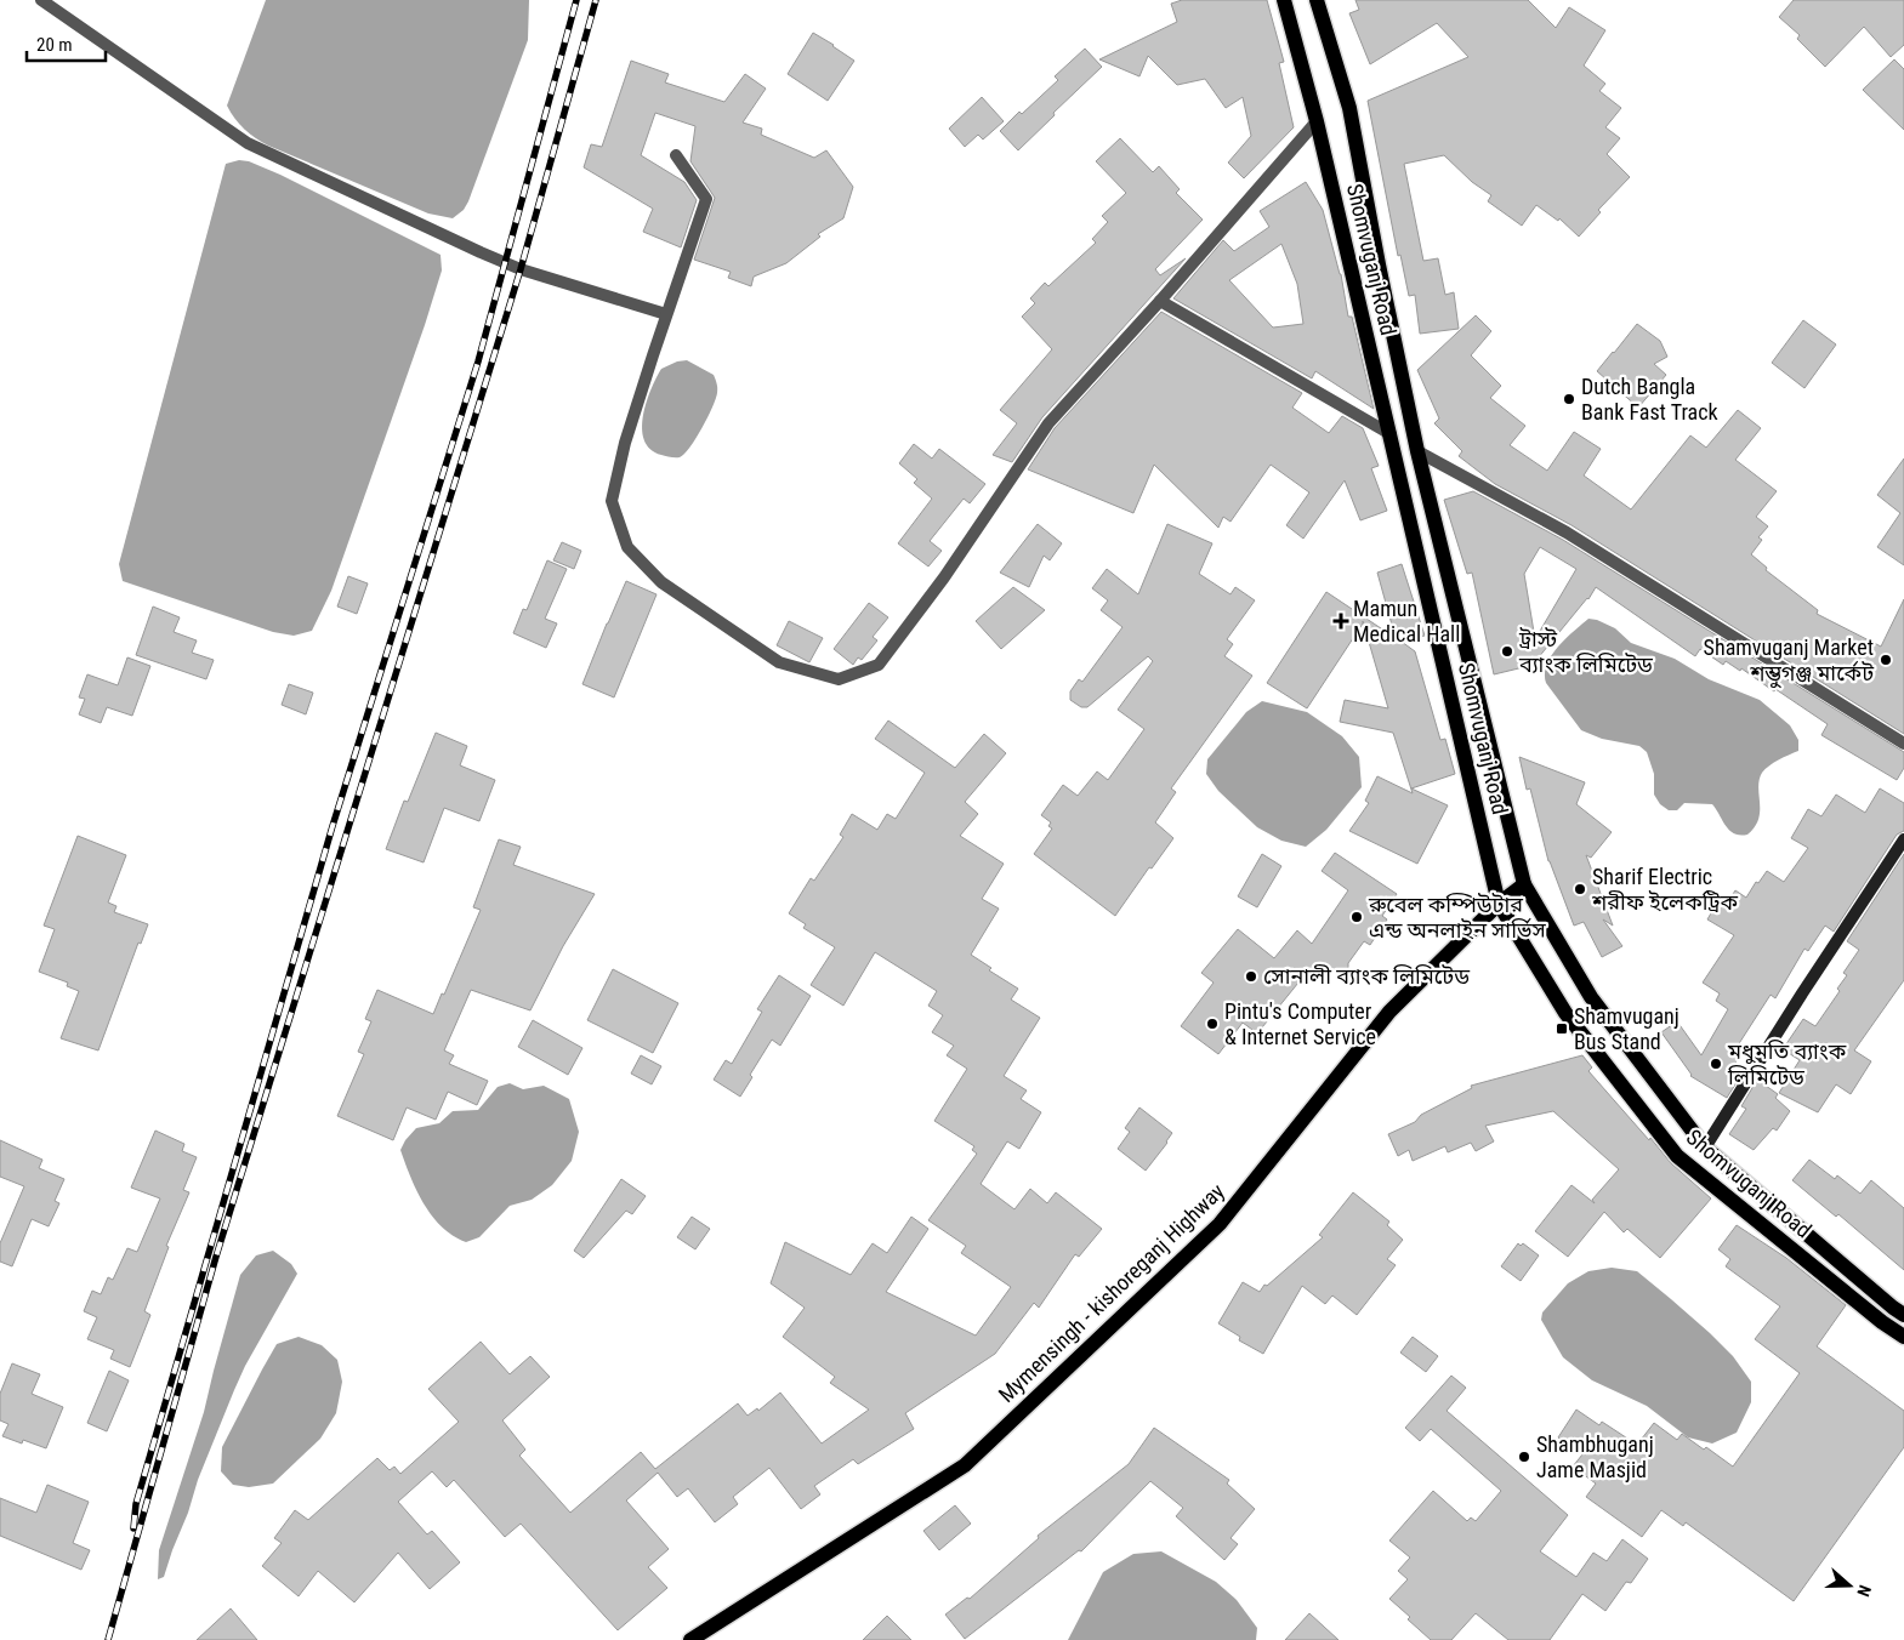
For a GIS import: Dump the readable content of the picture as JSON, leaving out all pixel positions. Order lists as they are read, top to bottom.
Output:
{
  "streets": {
    "main road": ["Shomvuganj Road", "Mymensingh - kishoreganj Highway"]
  },
  "crossings": [
    ["Shomvuganj Road", "Mymensingh - kishoreganj Highway"]
  ],
  "places": {
    "other": [
      "Dutch Bangla Bank Fast Track",
      "ট্রাস্ট ব্যাংক লিমিটেড",
      "Shamvuganj Market শম্ভুগঞ্জ মার্কেট",
      "Sharif Electric শরীফ ইলেকট্রিক",
      "রুবেল কম্পিউটার এন্ড অনলাইন সার্ভিস",
      "সোনালী ব্যাংক লিমিটেড",
      "Pintu's Computer & Internet Service",
      "মধুমতি ব্যাংক লিমিটেড",
      "Shambhuganj Jame Masjid"
    ],
    "health": ["Mamun Medical Hall"],
    "transit": ["Shamvuganj Bus Stand"]
  },
  "scale_bar": "20 m",
  "north": "right"
}
